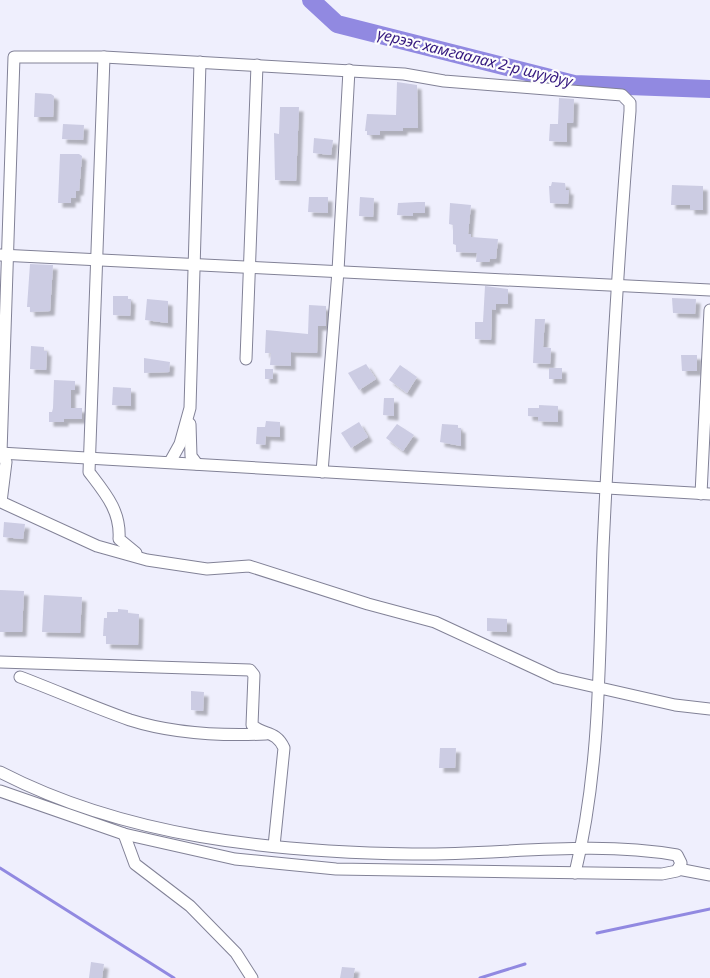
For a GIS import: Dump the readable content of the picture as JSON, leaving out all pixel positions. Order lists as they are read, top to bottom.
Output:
{
  "water": ["үерээс хамгаалах 2-р шуудуу"]
}
